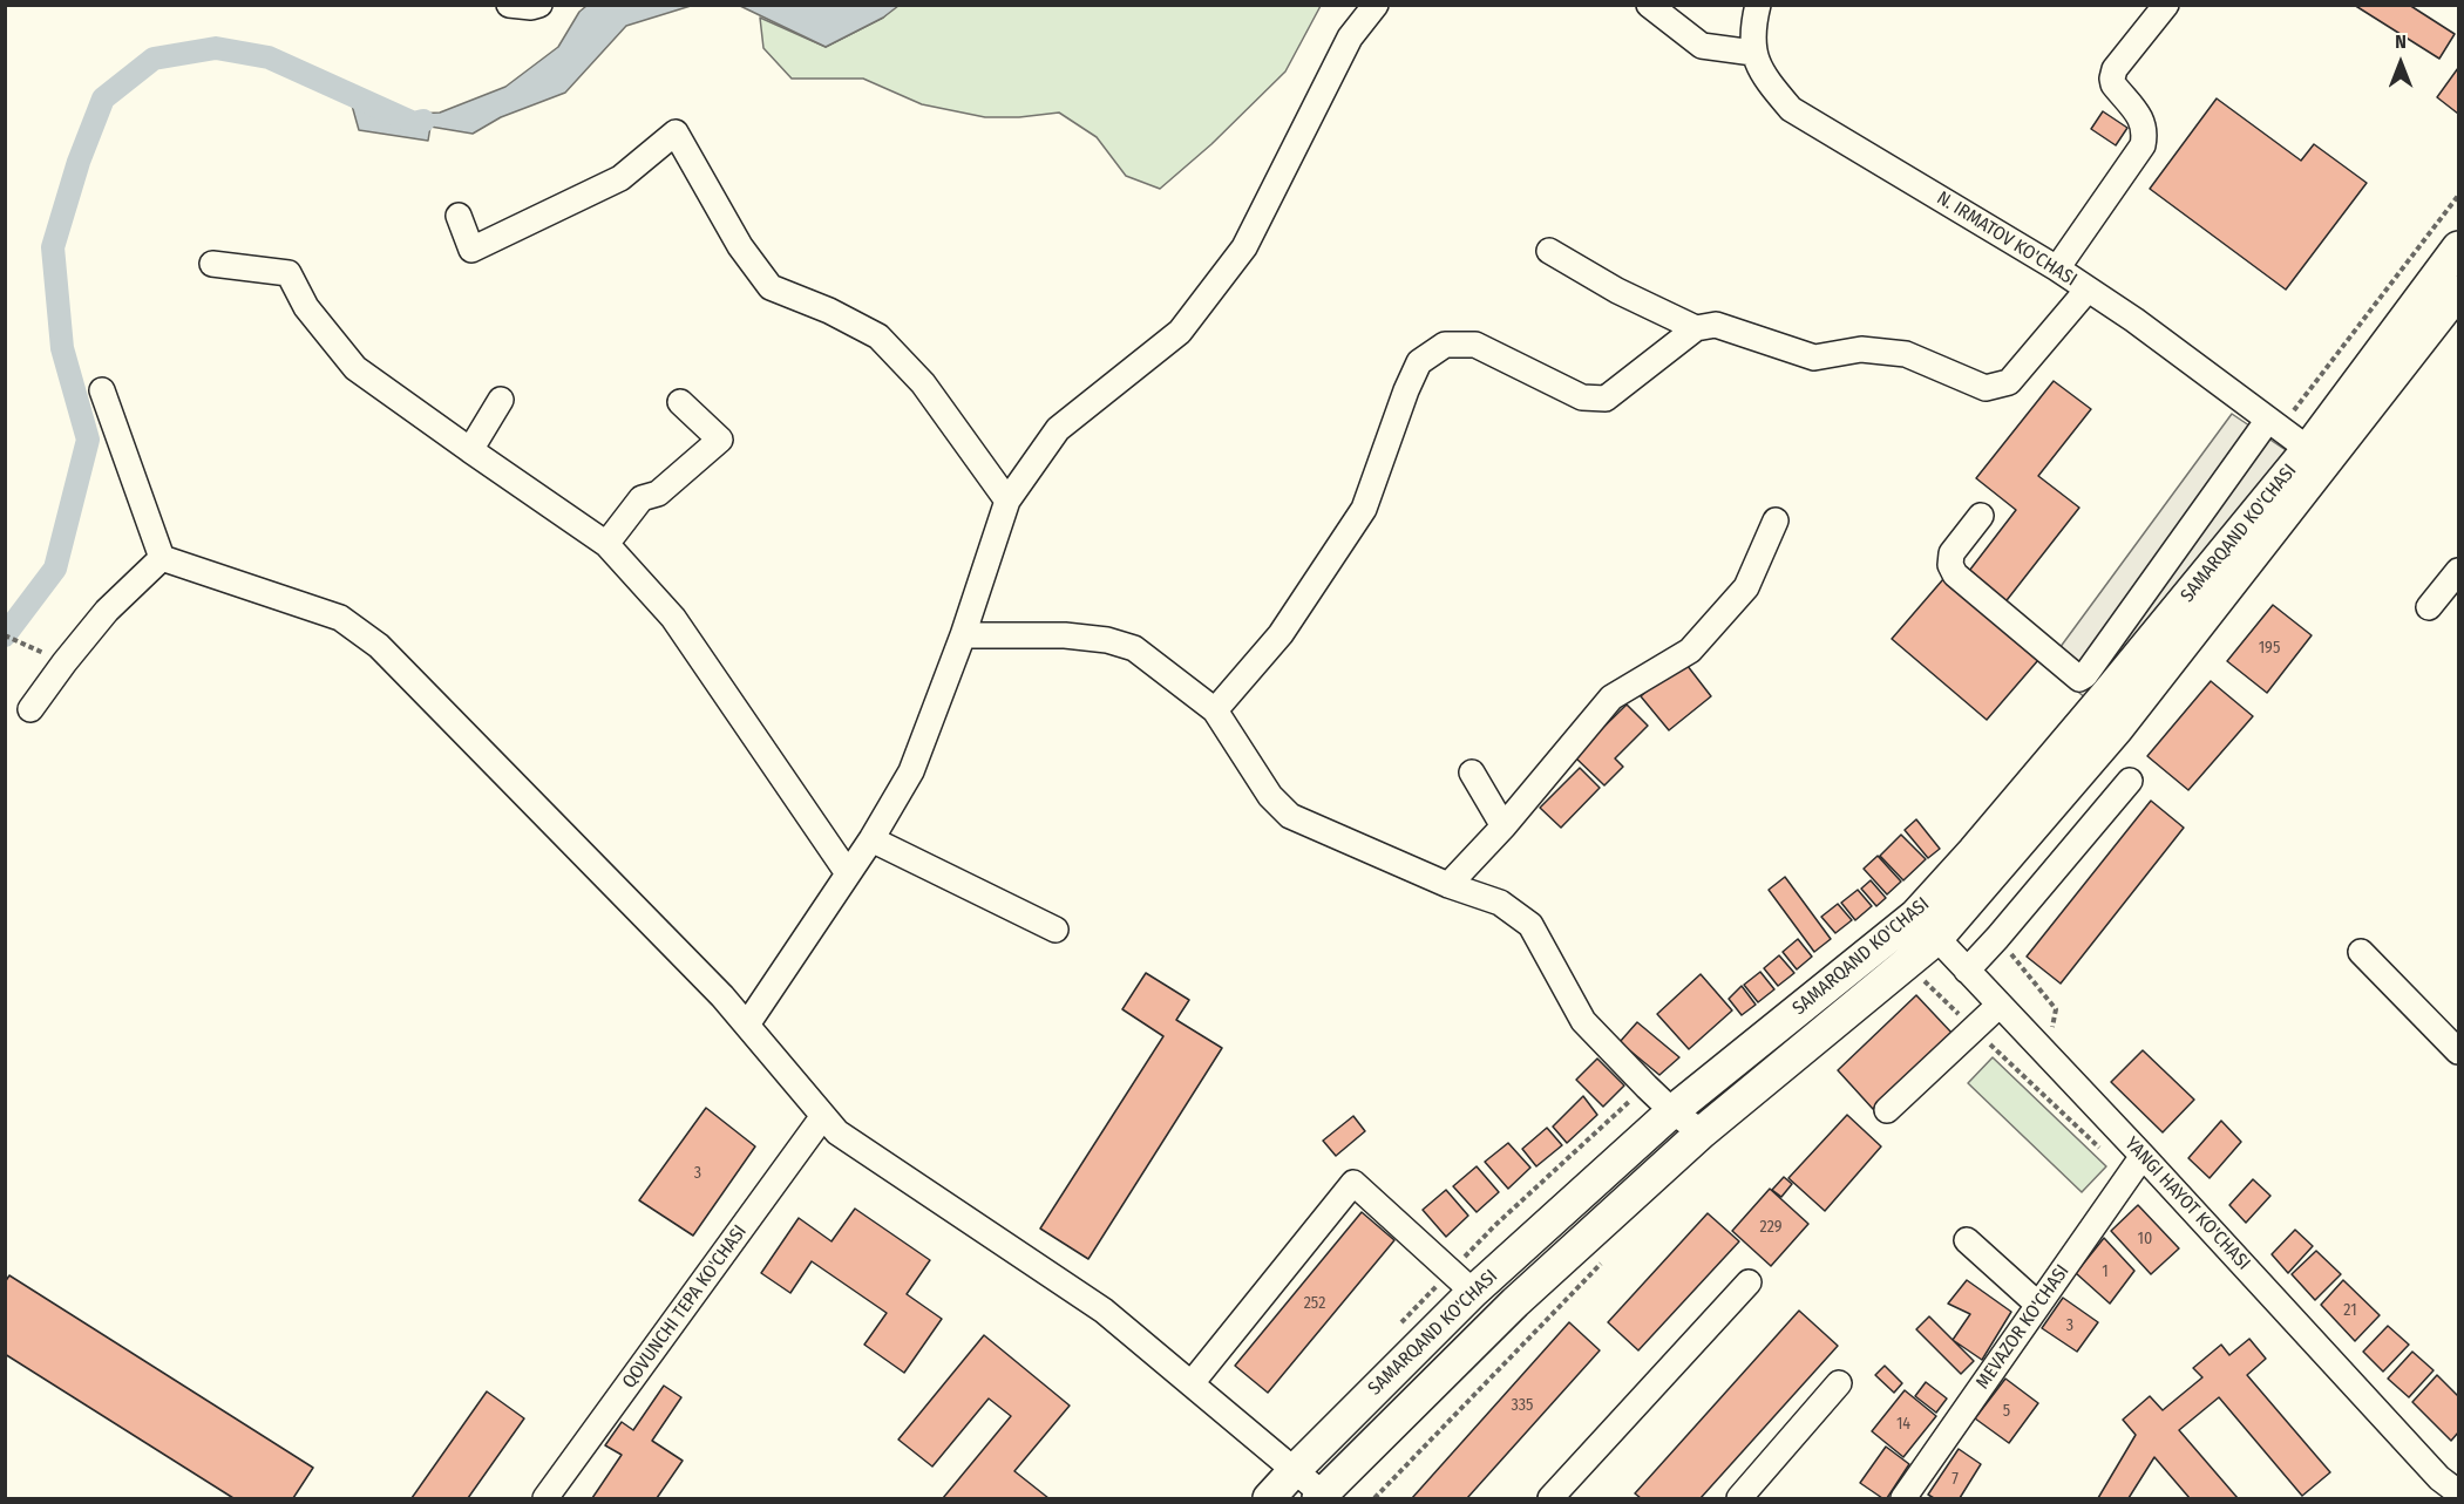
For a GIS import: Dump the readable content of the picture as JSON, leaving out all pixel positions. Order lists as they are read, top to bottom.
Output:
{
  "streets": {
    "main road": ["SAMARQAND KO'CHASI"],
    "street": [
      "N. IRMATOV KO'CHASI",
      "YANGI HAYOT KO'CHASI",
      "QOVUNCHI TEPA KO'CHASI",
      "MEVAZOR KO'CHASI"
    ]
  },
  "crossings": [
    ["N. IRMATOV KO'CHASI", "SAMARQAND KO'CHASI"],
    ["SAMARQAND KO'CHASI", "YANGI HAYOT KO'CHASI"],
    ["YANGI HAYOT KO'CHASI", "MEVAZOR KO'CHASI"]
  ],
  "house_numbers": [
    "195",
    "3",
    "229",
    "10",
    "1",
    "252",
    "21",
    "3",
    "335",
    "5",
    "14",
    "7"
  ],
  "north": "top"
}
